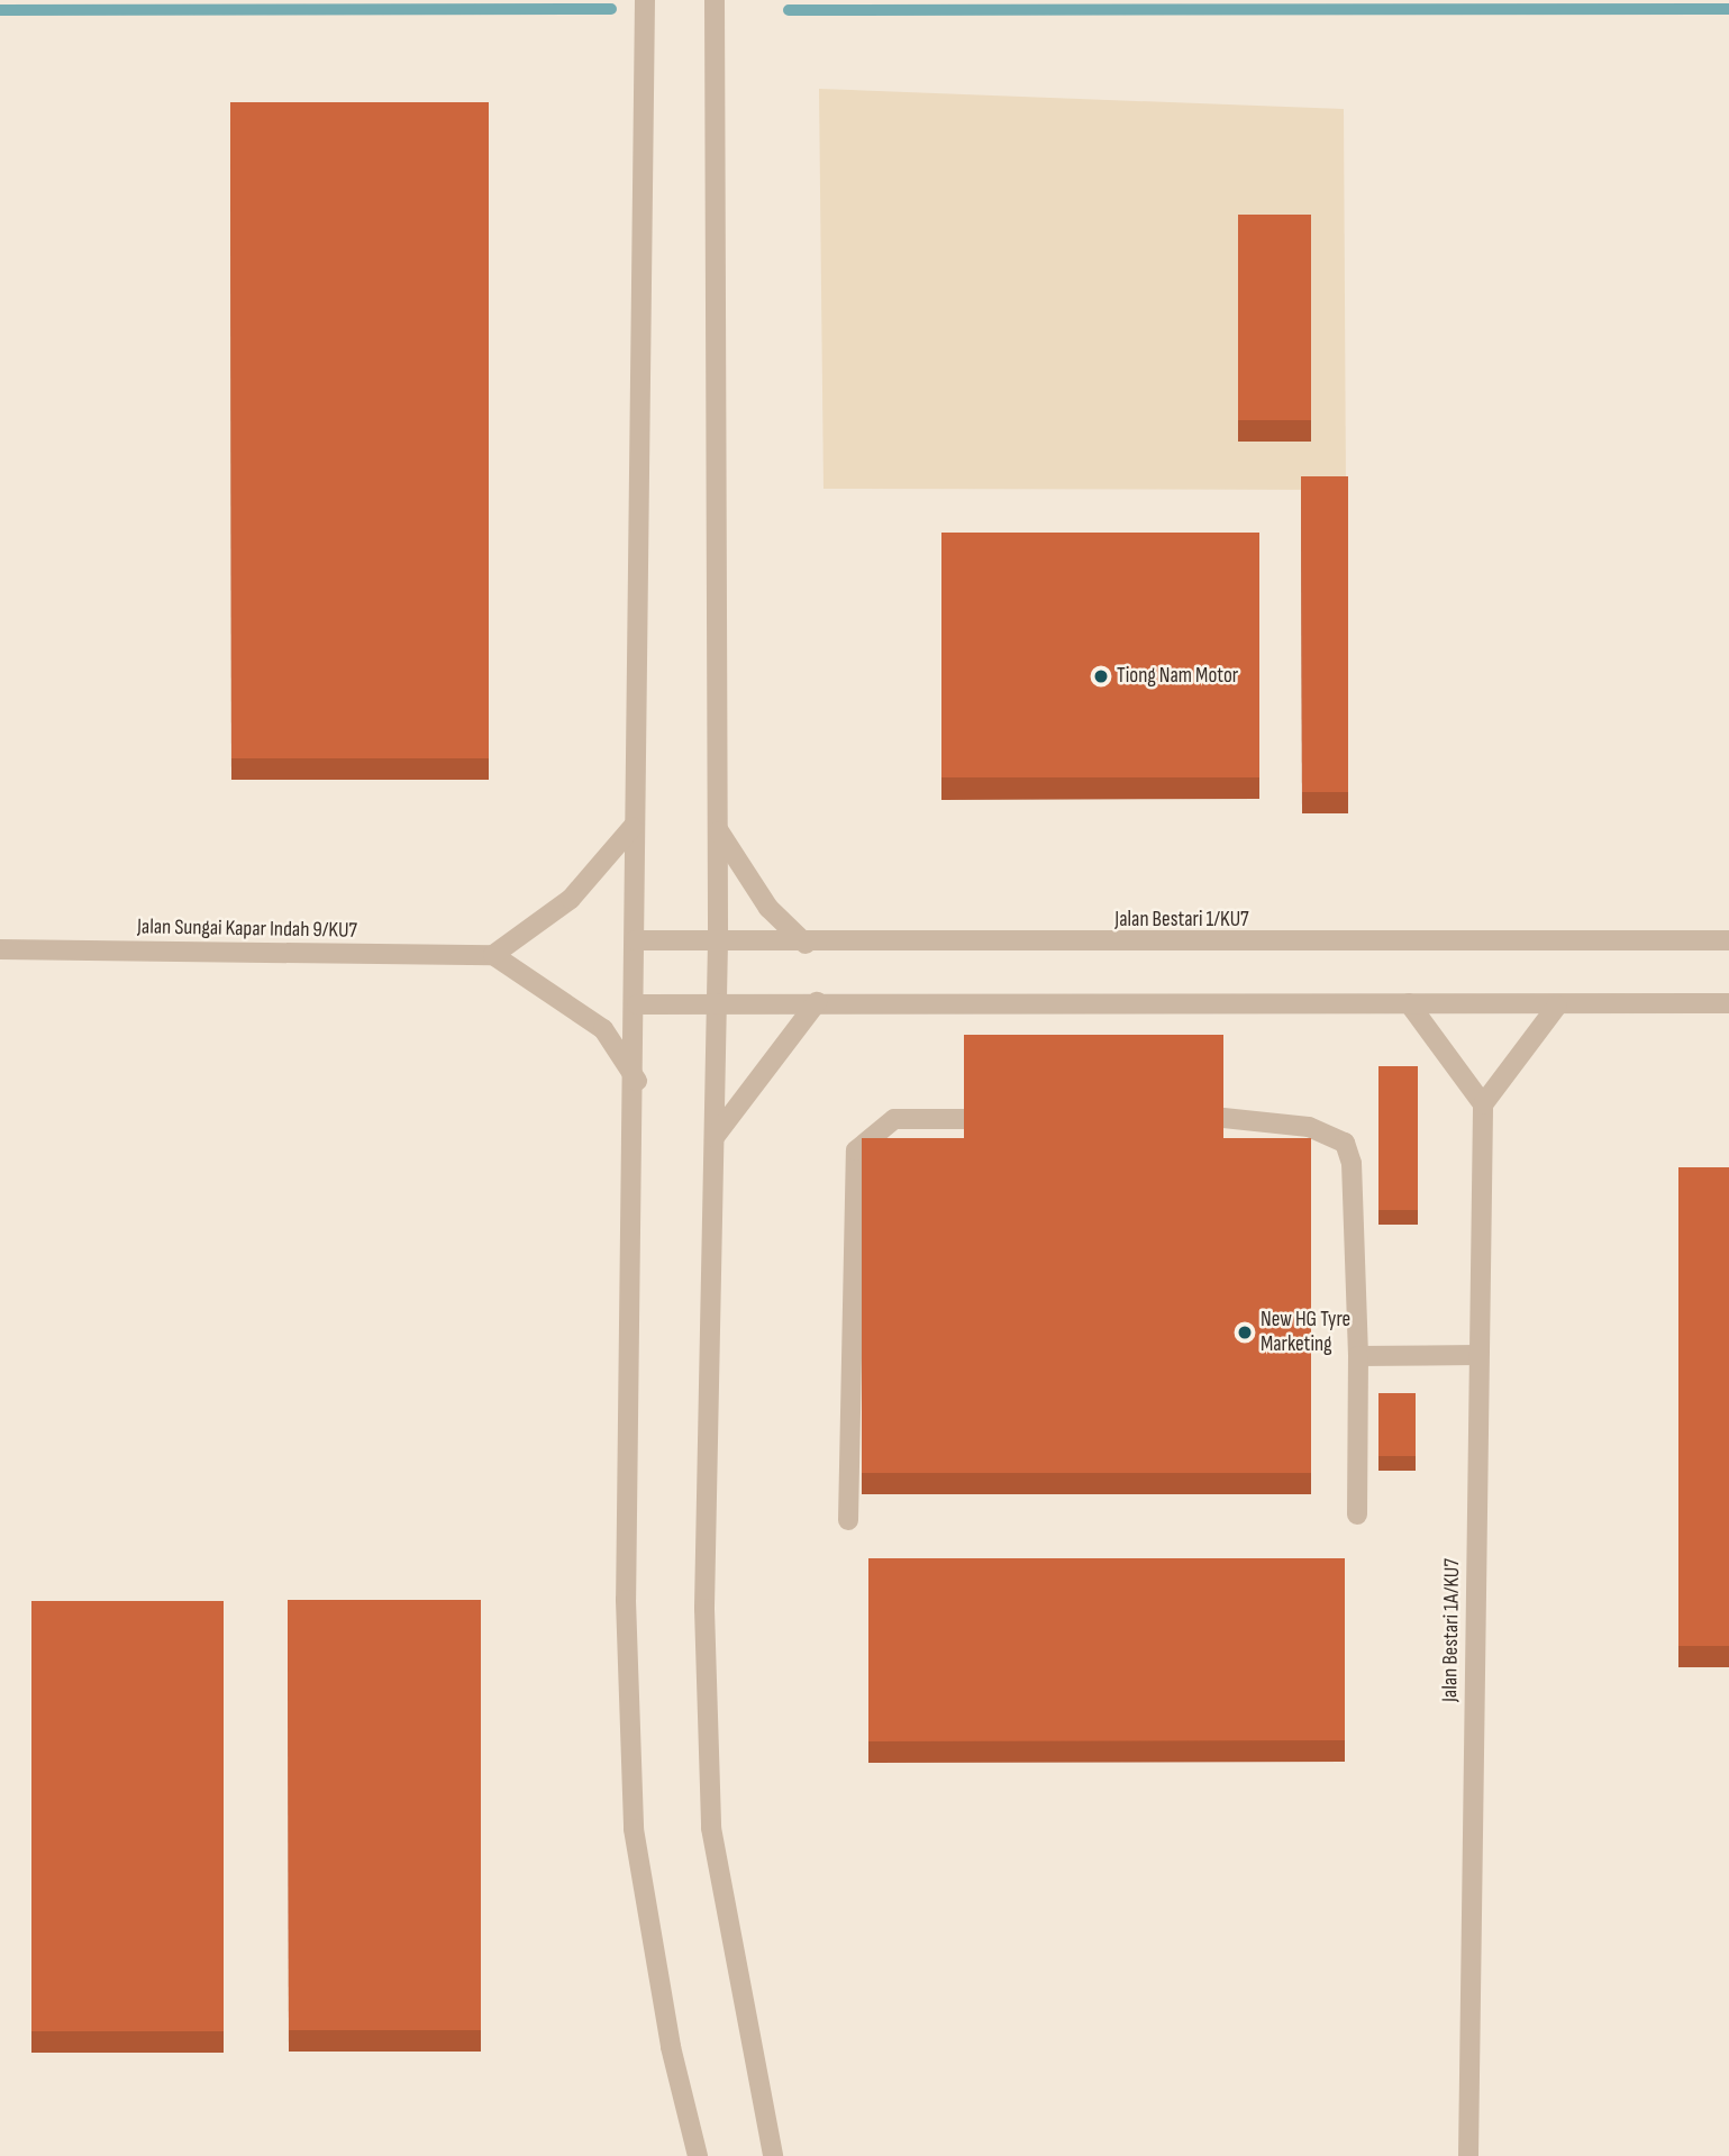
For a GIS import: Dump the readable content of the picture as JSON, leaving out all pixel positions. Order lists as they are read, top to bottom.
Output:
{
  "streets": {
    "street": ["Jalan Bestari 1/KU7", "Jalan Sungai Kapar Indah 9/KU7", "Jalan Bestari 1A/KU7"]
  },
  "places": ["Tiong Nam Motor", "New HG Tyre Marketing"]
}
